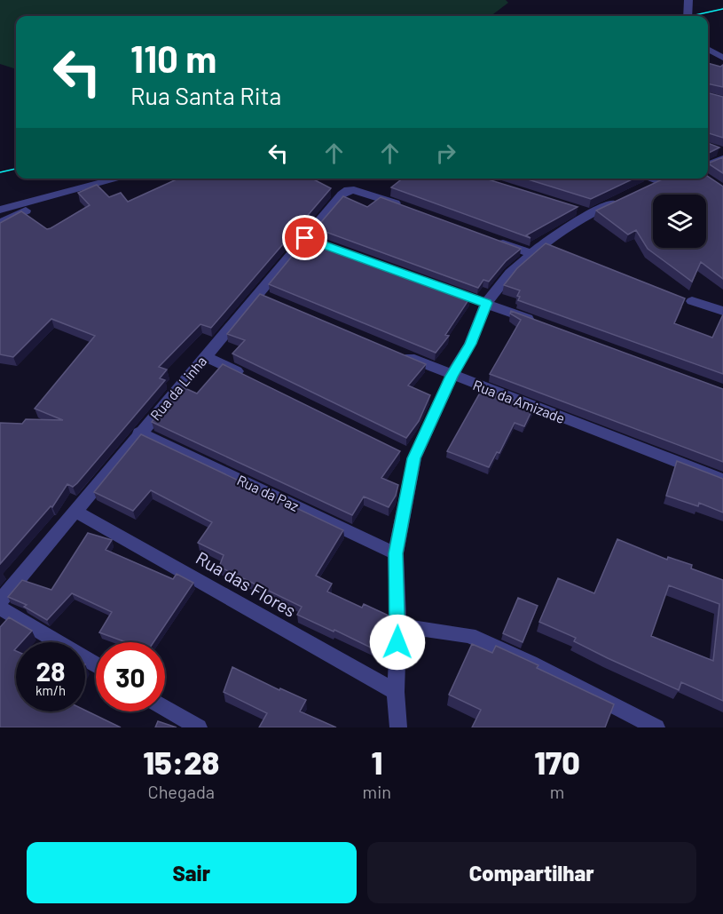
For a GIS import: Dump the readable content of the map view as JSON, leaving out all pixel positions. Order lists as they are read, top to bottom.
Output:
{
  "streets": {
    "street": [
      "Rua da Linha",
      "Rua da Amizade",
      "Rua da Paz",
      "Rua das Flores"
    ]
  },
  "crossings": [
    ["Rua da Linha", "Rua da Paz"],
    ["Rua da Linha", "Rua das Flores"]
  ],
  "page": {
    "turn": ["110 m", "Rua Santa Rita"],
    "speed": "28 km/h",
    "limit": "30",
    "eta": [
      "15:28",
      "Chegada",
      "1",
      "min",
      "170",
      "m"
    ],
    "buttons": ["Sair", "Compartilhar"]
  }
}
